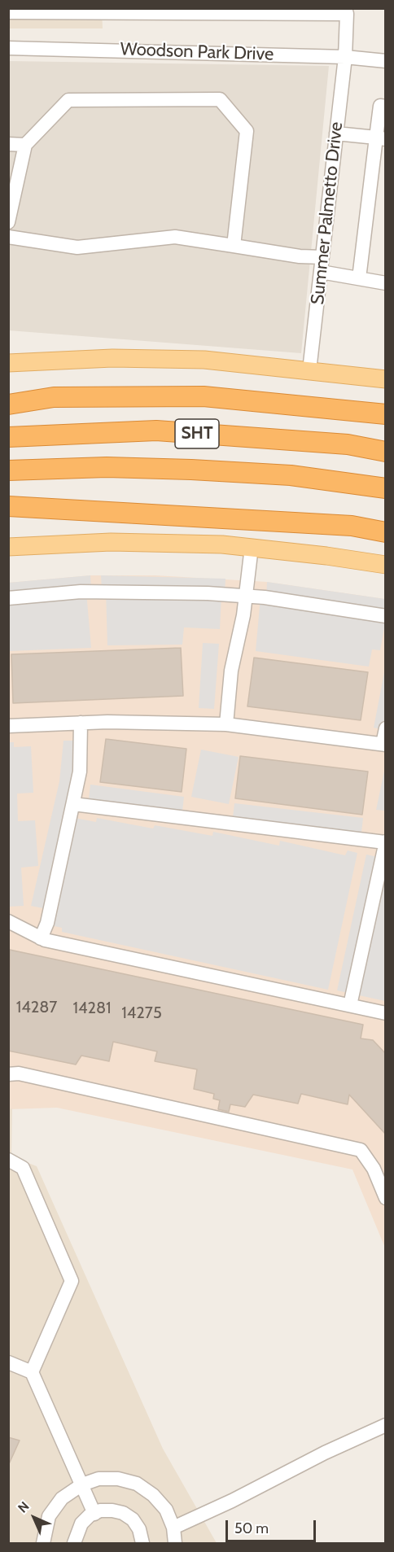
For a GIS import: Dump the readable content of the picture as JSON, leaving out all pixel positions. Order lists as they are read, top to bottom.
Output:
{
  "streets": {
    "highway": ["SHT"],
    "street": ["Woodson Park Drive", "Summer Palmetto Drive"]
  },
  "crossings": [
    ["Woodson Park Drive", "Summer Palmetto Drive"]
  ],
  "house_numbers": ["14287", "14281", "14275"],
  "scale_bar": "50 m",
  "north": "top left"
}
